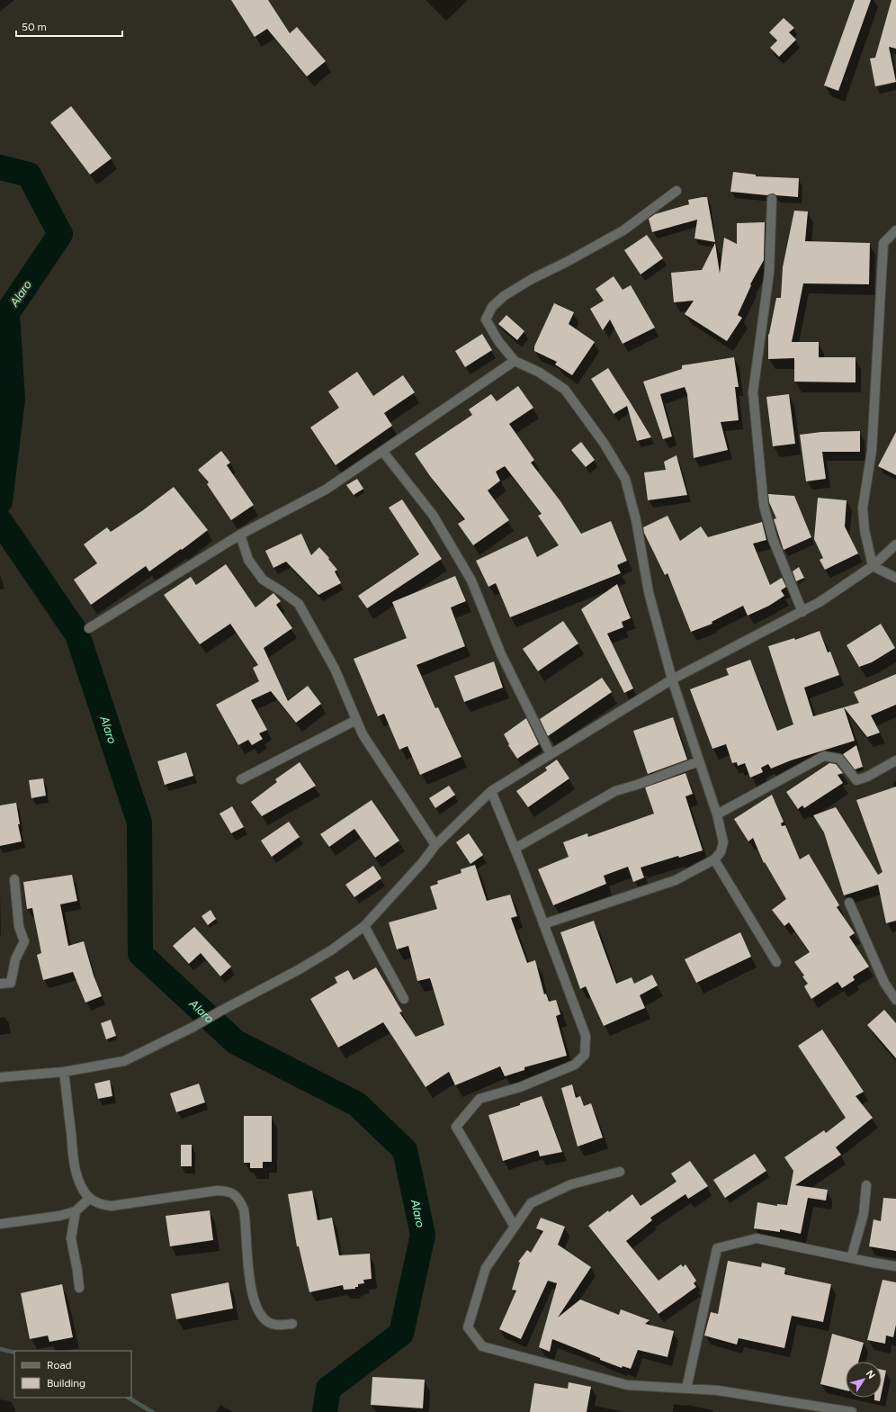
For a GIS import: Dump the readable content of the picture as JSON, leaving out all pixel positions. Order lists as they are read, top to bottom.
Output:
{
  "water": ["Alaro"],
  "legend": ["Road", "Building"],
  "scale_bar": "50 m",
  "north": "top right"
}
